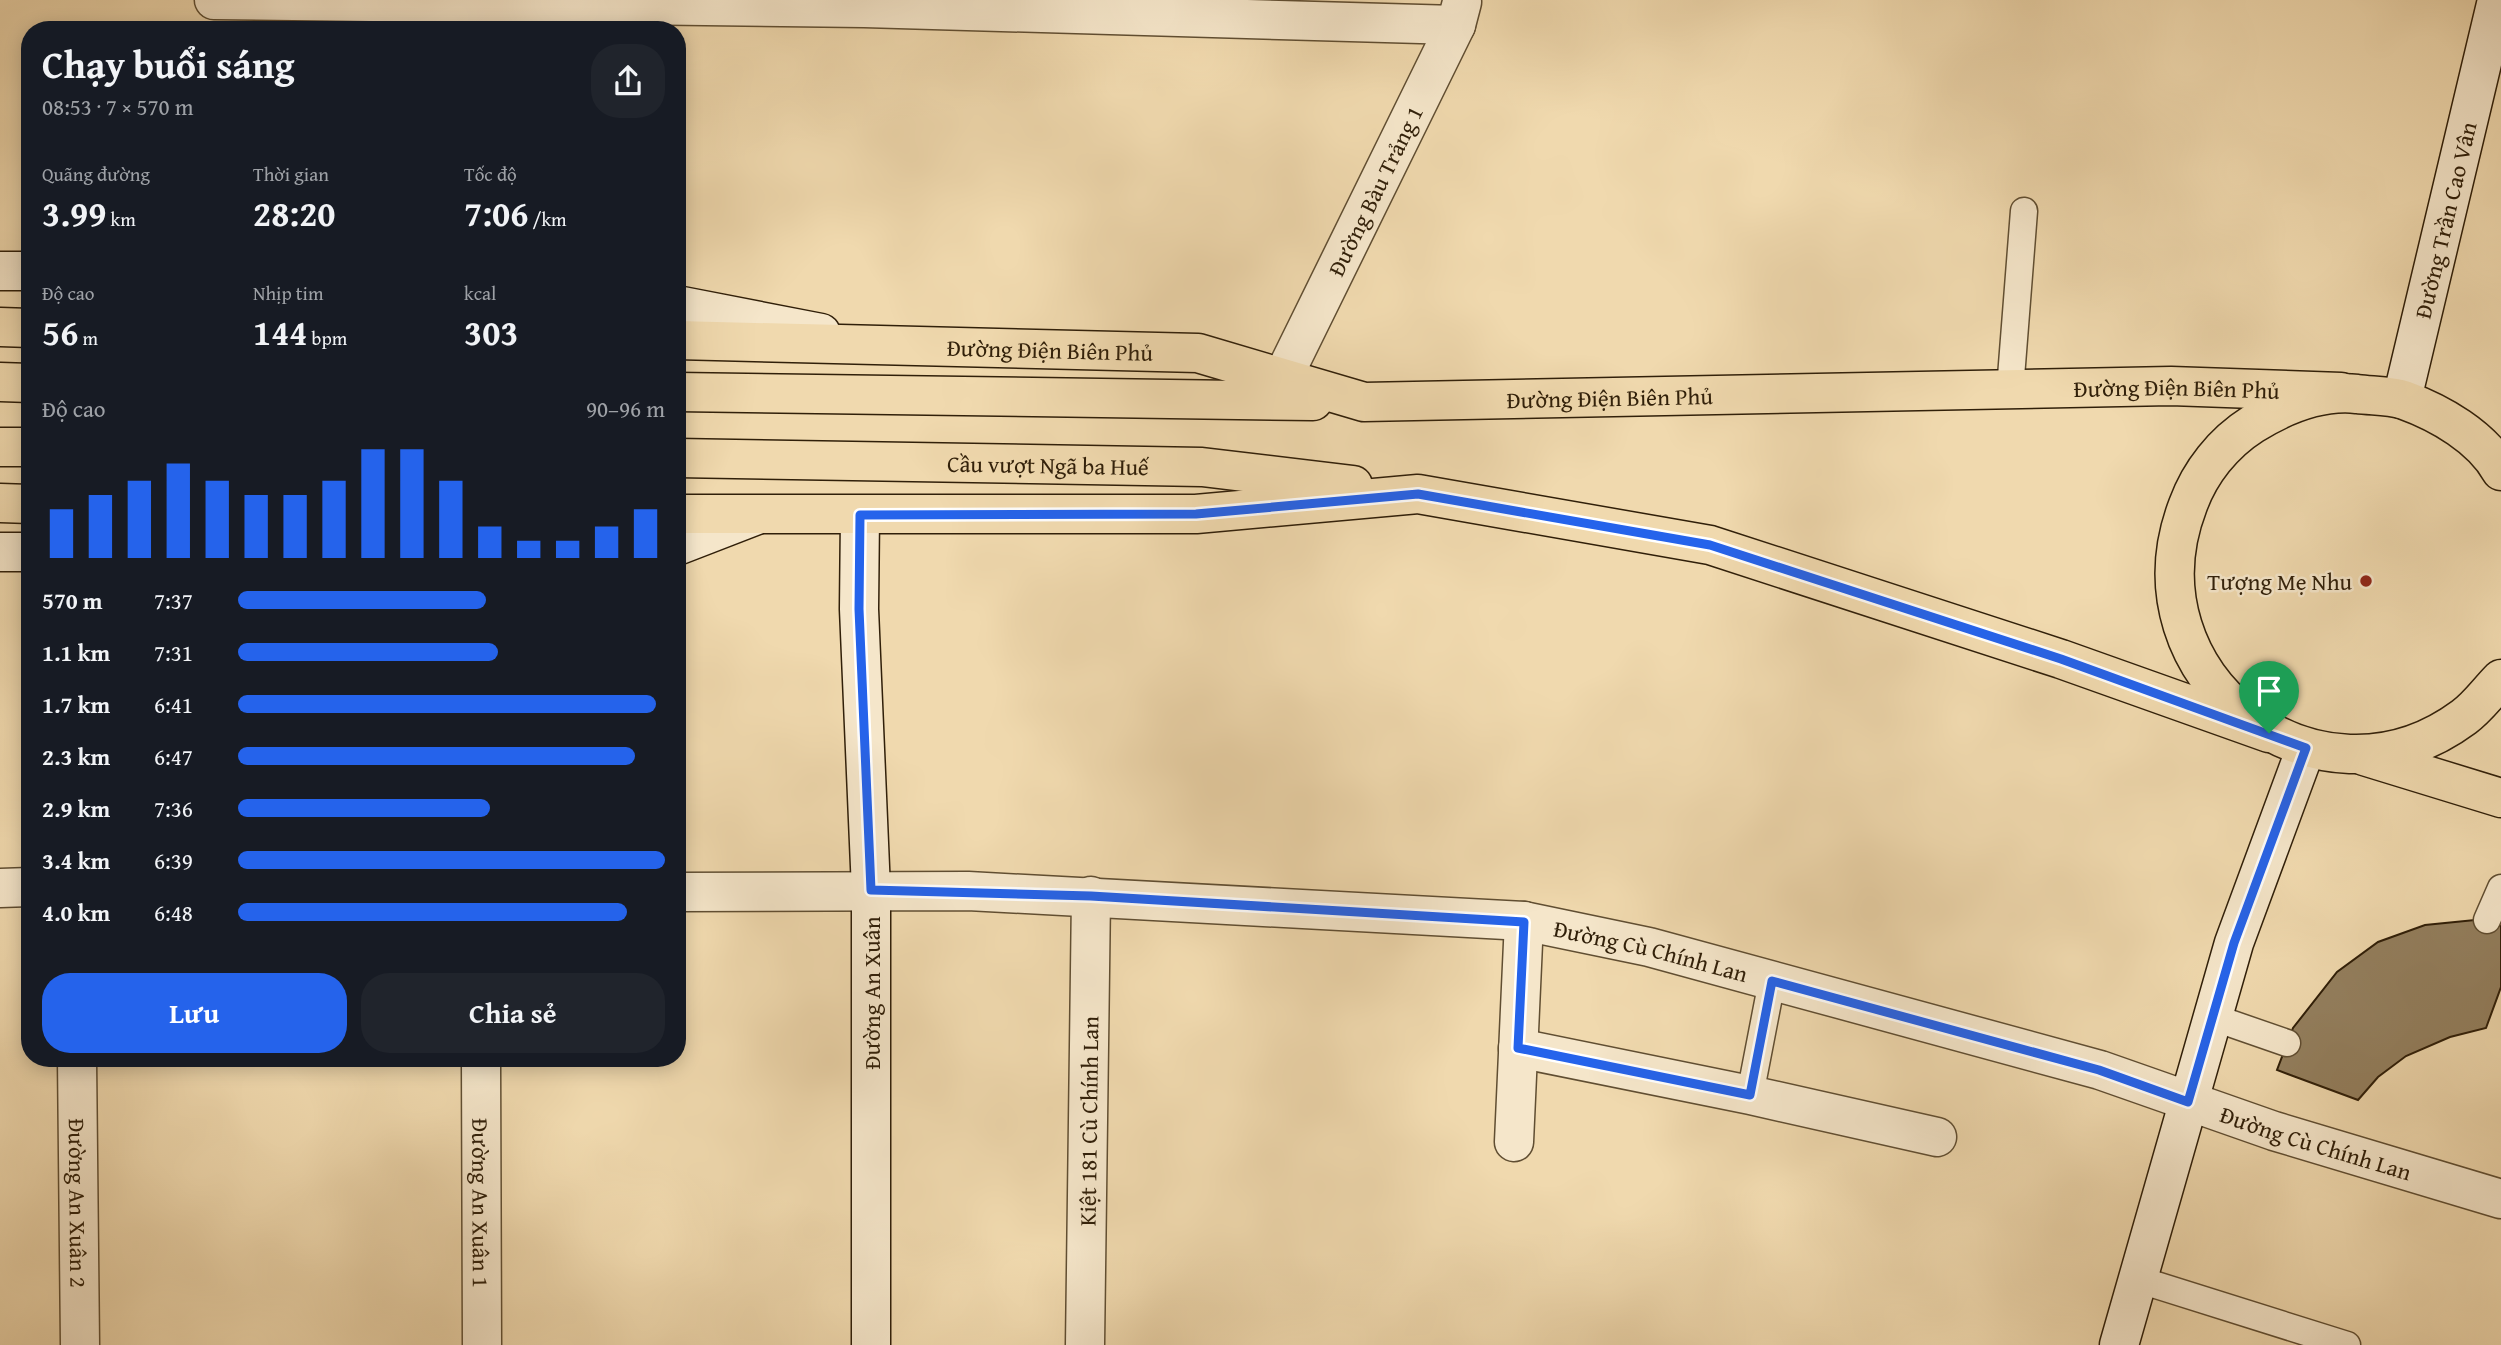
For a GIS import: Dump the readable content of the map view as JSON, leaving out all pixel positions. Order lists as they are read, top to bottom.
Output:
{
  "streets": {
    "main road": ["Đường Điện Biên Phủ", "Cầu vượt Ngã ba Huế"],
    "street": [
      "Đường Bàu Trảng 1",
      "Đường Trần Cao Vân",
      "Đường Cù Chính Lan",
      "Đường An Xuân",
      "Kiệt 181 Cù Chính Lan",
      "Đường An Xuân 2",
      "Đường An Xuân 1"
    ]
  },
  "crossings": [
    ["Đường Bàu Trảng 1", "Đường Điện Biên Phủ"],
    ["Đường Cù Chính Lan", "Đường An Xuân"],
    ["Đường Cù Chính Lan", "Kiệt 181 Cù Chính Lan"]
  ],
  "places": ["Tượng Mẹ Nhu"],
  "page": {
    "heading": ["Chạy buổi sáng", "08:53 · 7 × 570 m"],
    "stats": [
      ["Quãng đường", "3.99 km"],
      ["Thời gian", "28:20"],
      ["Tốc độ", "7:06 /km"],
      ["Độ cao", "56 m"],
      ["Nhịp tim", "144 bpm"],
      ["kcal", "303"]
    ],
    "chart": ["Độ cao", "90–96 m"],
    "list": [
      {
        "name": "570 m",
        "note": "7:37"
      },
      {
        "name": "1.1 km",
        "note": "7:31"
      },
      {
        "name": "1.7 km",
        "note": "6:41"
      },
      {
        "name": "2.3 km",
        "note": "6:47"
      },
      {
        "name": "2.9 km",
        "note": "7:36"
      },
      {
        "name": "3.4 km",
        "note": "6:39"
      },
      {
        "name": "4.0 km",
        "note": "6:48"
      }
    ],
    "buttons": ["Lưu", "Chia sẻ"]
  }
}
